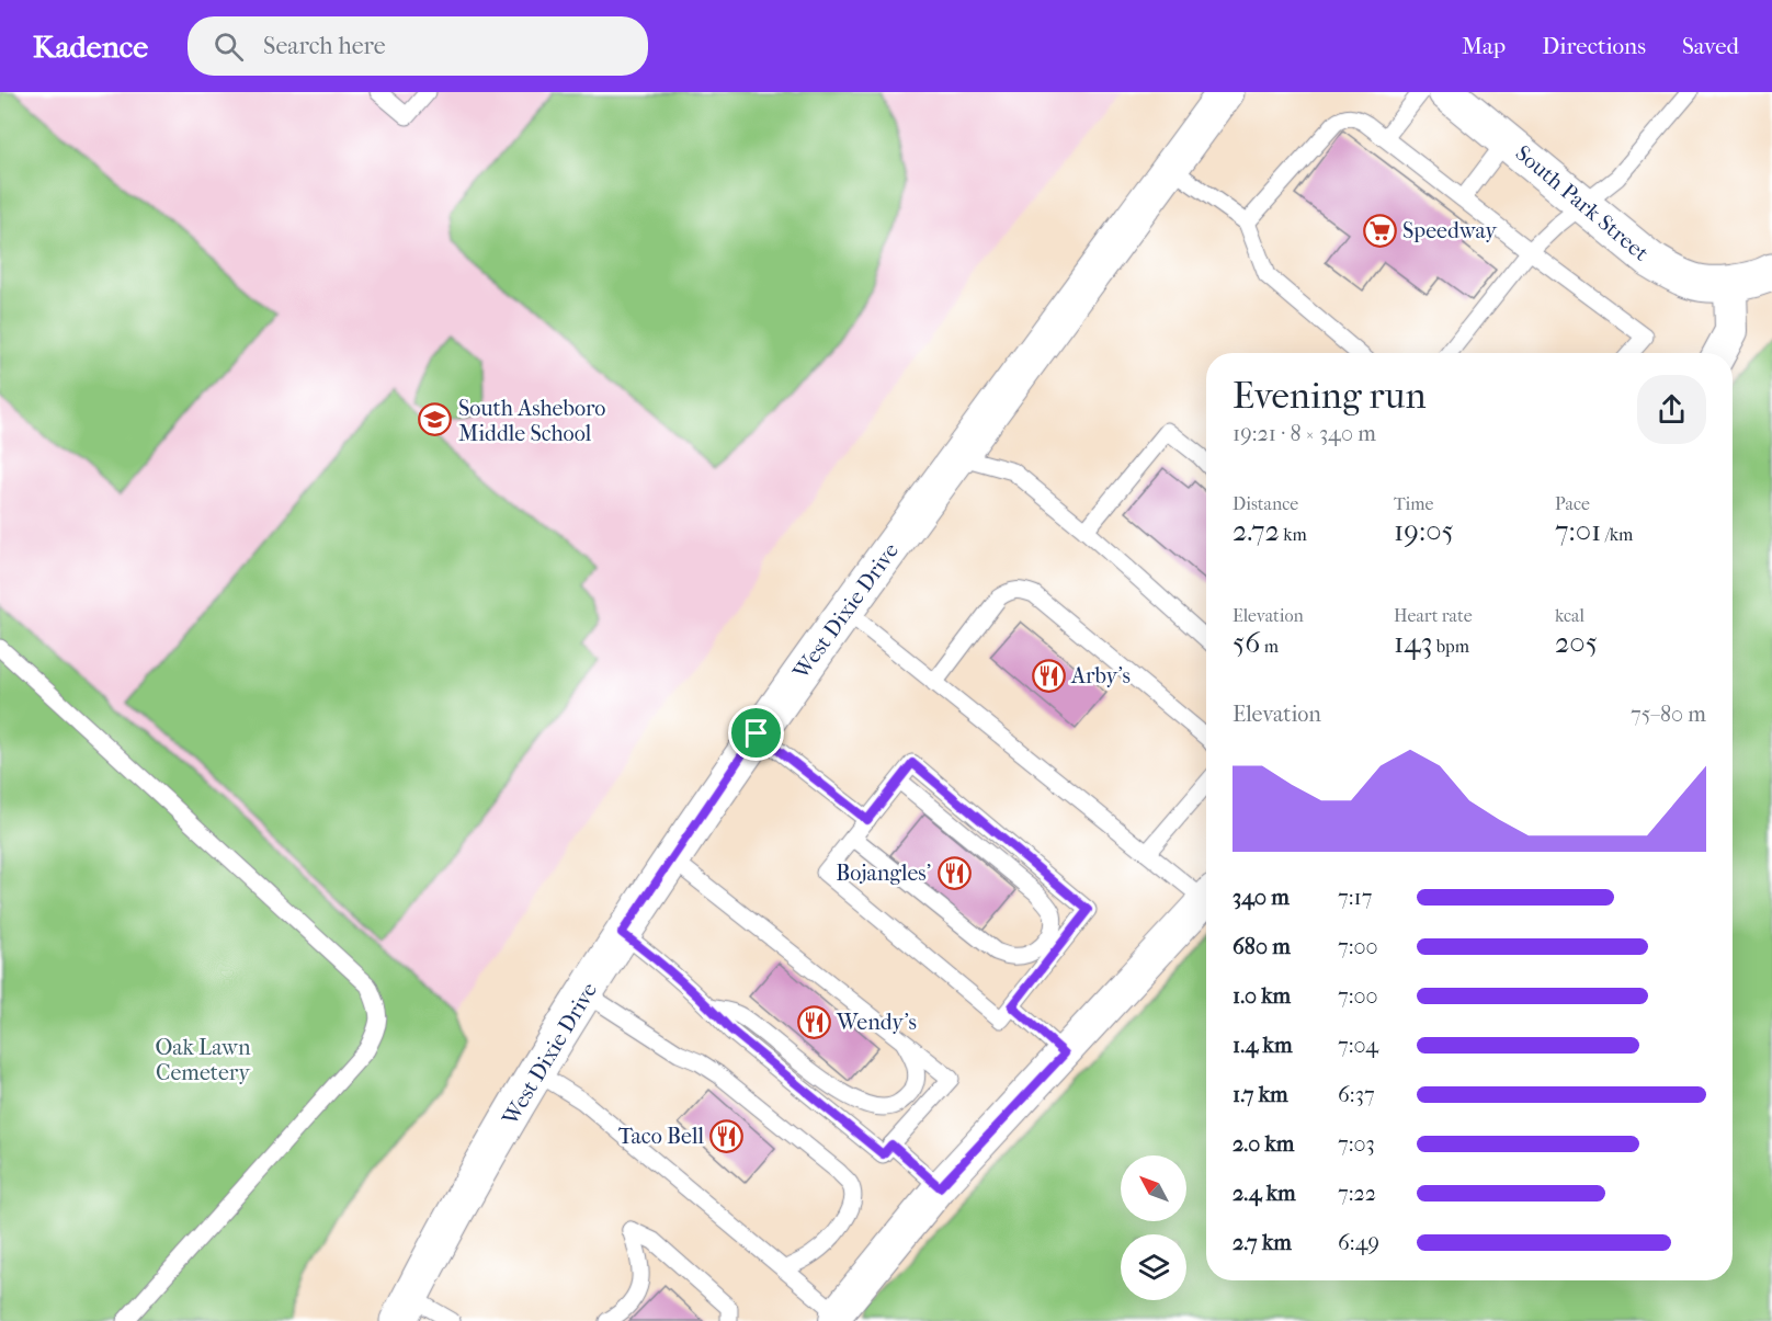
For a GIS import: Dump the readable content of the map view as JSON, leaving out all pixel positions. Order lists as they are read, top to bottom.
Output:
{
  "streets": {
    "main road": ["South Park Street", "West Dixie Drive"]
  },
  "parks": ["Oak Lawn Cemetery"],
  "places": {
    "supermarket": ["Speedway"],
    "school or university": ["South Asheboro Middle School"],
    "restaurant": [
      "Arby's",
      "Bojangles'",
      "Wendy's",
      "Taco Bell"
    ]
  },
  "north": "top left",
  "page": {
    "header": "Kadence",
    "search": "Search here",
    "nav": ["Map", "Directions", "Saved"],
    "heading": ["Evening run", "19:21 · 8 × 340 m"],
    "stats": [
      ["Distance", "2.72 km"],
      ["Time", "19:05"],
      ["Pace", "7:01 /km"],
      ["Elevation", "56 m"],
      ["Heart rate", "143 bpm"],
      ["kcal", "205"]
    ],
    "chart": ["Elevation", "75–80 m"],
    "list": [
      {
        "name": "340 m",
        "note": "7:17"
      },
      {
        "name": "680 m",
        "note": "7:00"
      },
      {
        "name": "1.0 km",
        "note": "7:00"
      },
      {
        "name": "1.4 km",
        "note": "7:04"
      },
      {
        "name": "1.7 km",
        "note": "6:37"
      },
      {
        "name": "2.0 km",
        "note": "7:03"
      },
      {
        "name": "2.4 km",
        "note": "7:22"
      },
      {
        "name": "2.7 km",
        "note": "6:49"
      }
    ]
  }
}
